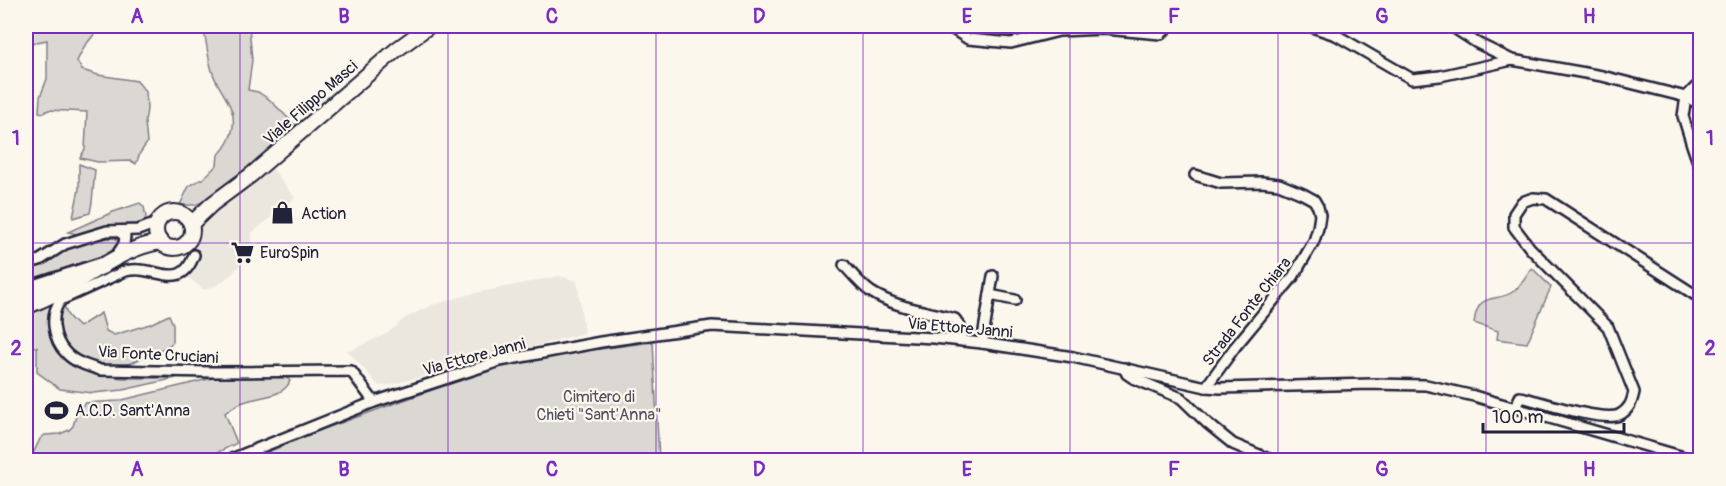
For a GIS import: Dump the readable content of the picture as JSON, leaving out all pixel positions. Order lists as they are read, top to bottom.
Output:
{
  "streets": {
    "main road": ["Viale Filippo Masci"],
    "street": ["Strada Fonte Chiara", "Via Ettore Janni", "Via Fonte Cruciani"]
  },
  "crossings": [
    ["Strada Fonte Chiara", "Via Ettore Janni"],
    ["Via Ettore Janni", "Via Fonte Cruciani"]
  ],
  "parks": ["Cimitero di Chieti \"Sant'Anna\""],
  "places": {
    "shop": ["Action"],
    "supermarket": ["EuroSpin"],
    "sports": ["A.C.D. Sant'Anna"]
  },
  "scale_bar": "100 m",
  "grid": {
    "columns": [
      "A",
      "B",
      "C",
      "D",
      "E",
      "F",
      "G",
      "H"
    ],
    "rows": ["1", "2"]
  }
}
